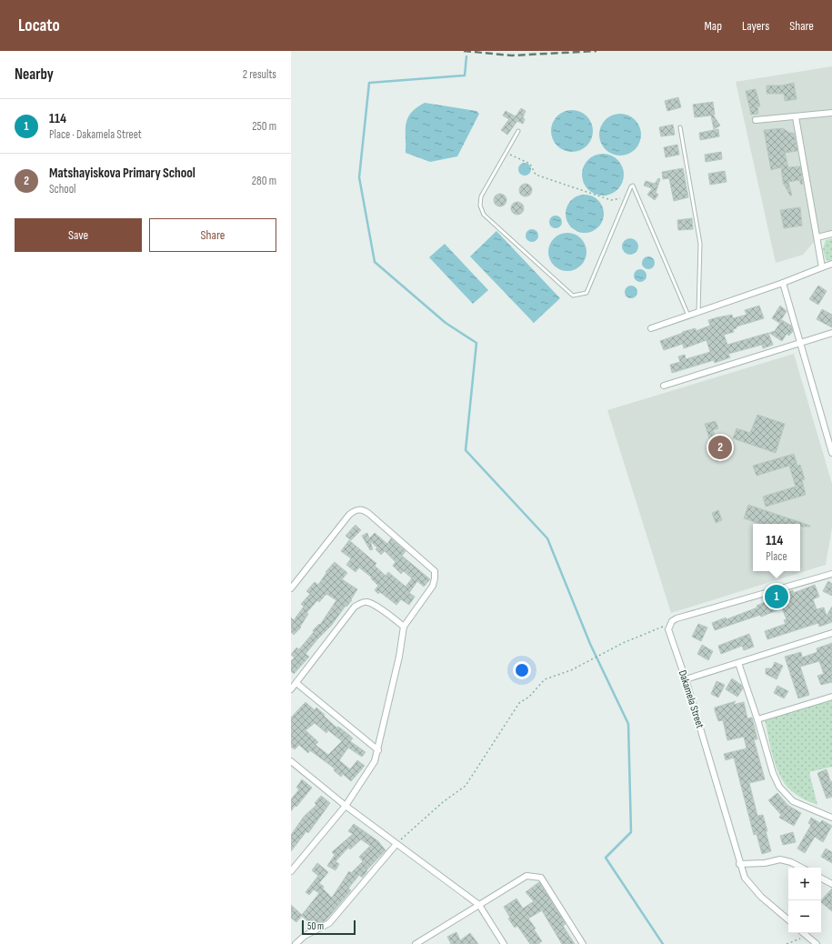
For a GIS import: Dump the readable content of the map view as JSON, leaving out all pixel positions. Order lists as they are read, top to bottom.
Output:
{
  "streets": {
    "street": ["Dakamela Street"]
  },
  "scale_bar": "50 m",
  "page": {
    "header": "Locato",
    "nav": ["Map", "Layers", "Share"],
    "heading": ["Nearby", "2 results"],
    "list": [
      {
        "mark": "1",
        "name": "114",
        "note": "Place · Dakamela Street",
        "value": "250 m"
      },
      {
        "mark": "2",
        "name": "Matshayiskova Primary School",
        "note": "School",
        "value": "280 m"
      }
    ],
    "buttons": ["Save", "Share"],
    "pins": ["2", "1"],
    "popup": ["114", "Place"],
    "map_buttons": ["+", "−"],
    "scale": "50 m"
  }
}
